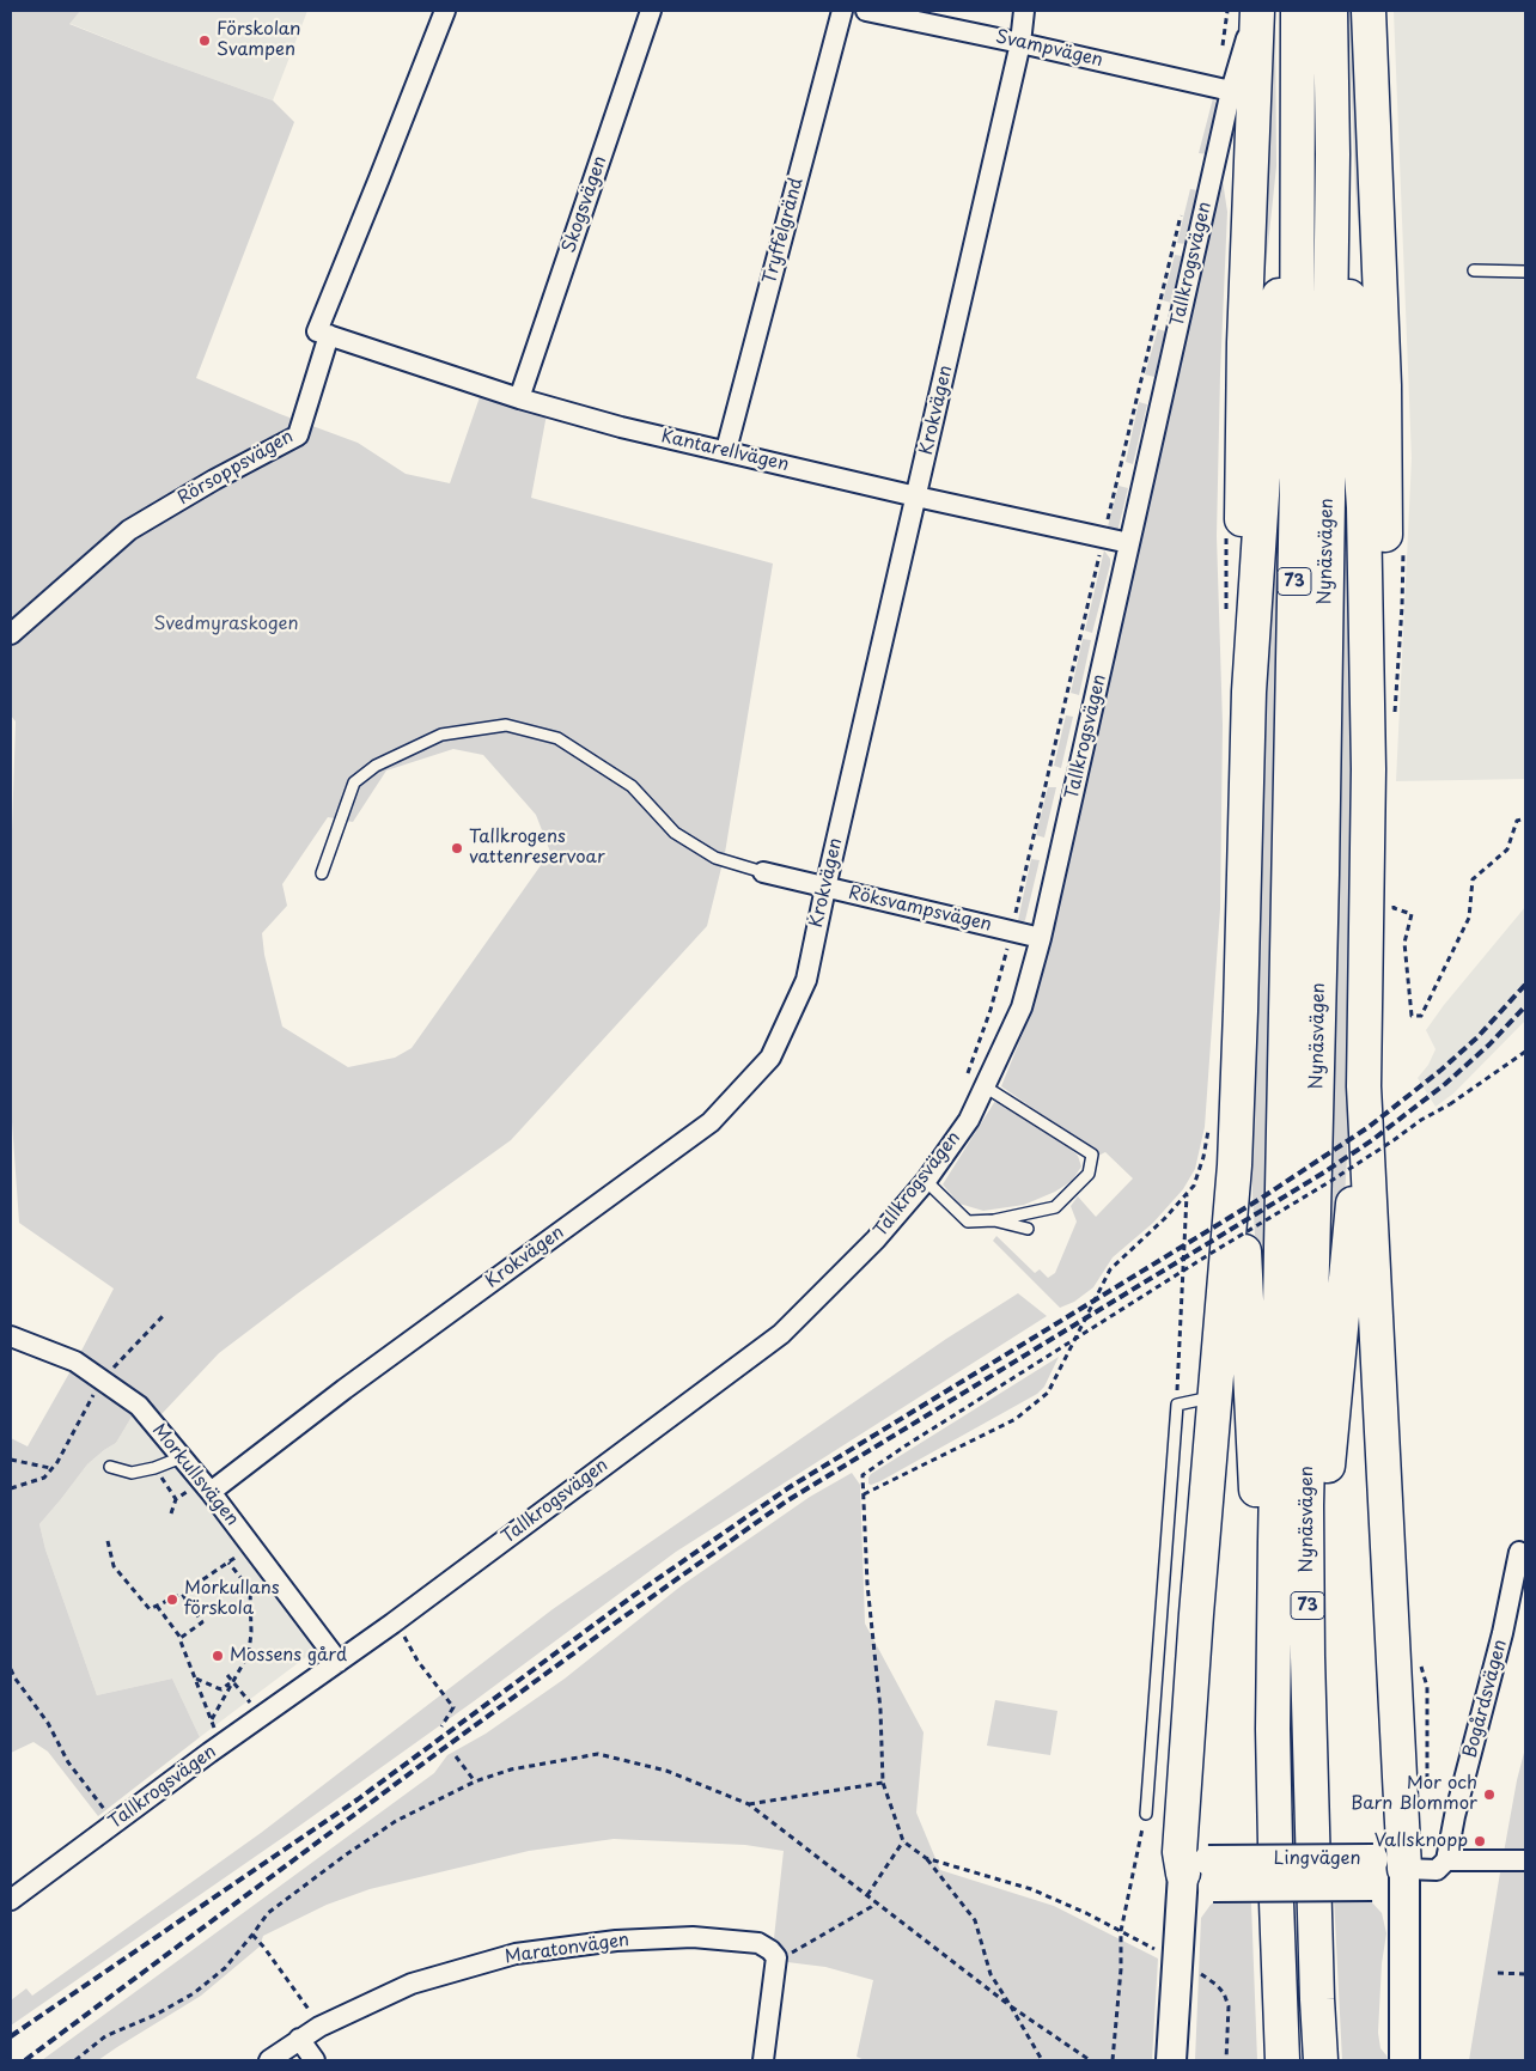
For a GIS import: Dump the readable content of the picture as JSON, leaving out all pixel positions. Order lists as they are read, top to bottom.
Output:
{
  "streets": {
    "highway": ["Nynäsvägen", "73"],
    "street": [
      "Svampvägen",
      "Skogsvägen",
      "Tryffelgränd",
      "Tallkrogsvägen",
      "Krokvägen",
      "Kantarellvägen",
      "Rörsoppsvägen",
      "Röksvampsvägen",
      "Morkullsvägen",
      "Bogårdsvägen",
      "Lingvägen",
      "Maratonvägen"
    ]
  },
  "crossings": [
    ["Svampvägen", "Tallkrogsvägen"],
    ["Svampvägen", "Krokvägen"],
    ["Skogsvägen", "Kantarellvägen"],
    ["Tryffelgränd", "Kantarellvägen"],
    ["Tallkrogsvägen", "Kantarellvägen"],
    ["Tallkrogsvägen", "Röksvampsvägen"],
    ["Tallkrogsvägen", "Morkullsvägen"],
    ["Krokvägen", "Kantarellvägen"],
    ["Krokvägen", "Röksvampsvägen"],
    ["Krokvägen", "Morkullsvägen"],
    ["Kantarellvägen", "Rörsoppsvägen"]
  ],
  "parks": ["Svedmyraskogen"],
  "places": [
    "Förskolan Svampen",
    "Tallkrogens vattenreservoar",
    "Morkullans förskola",
    "Mossens gård",
    "Mor och Barn Blommor",
    "Vallsknopp"
  ]
}
